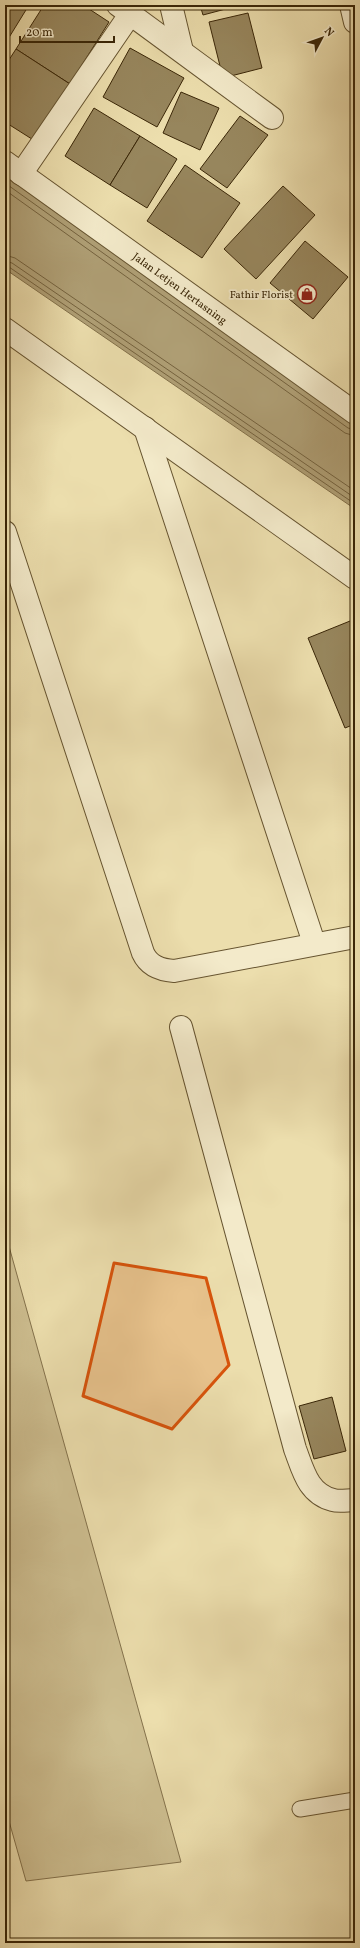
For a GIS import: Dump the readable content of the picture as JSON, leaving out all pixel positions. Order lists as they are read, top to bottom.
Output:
{
  "streets": {
    "street": ["Jalan Letjen Hertasning"]
  },
  "places": {
    "shop": ["Fathir Florist"]
  },
  "scale_bar": "20 m",
  "north": "top right"
}
